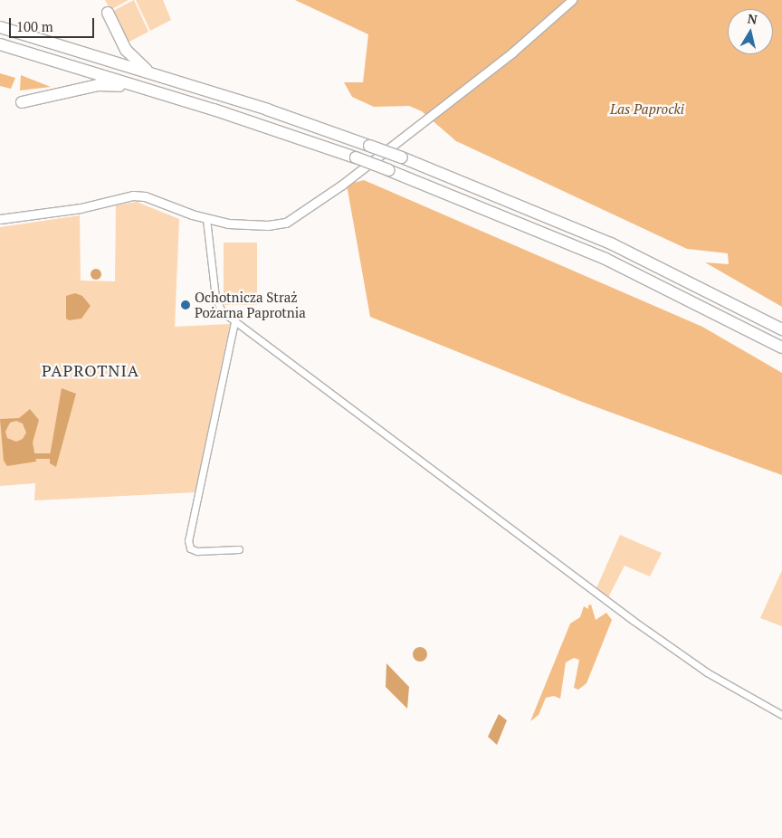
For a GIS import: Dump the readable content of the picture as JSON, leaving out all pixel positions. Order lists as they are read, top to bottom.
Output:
{
  "districts": ["PAPROTNIA"],
  "parks": ["Las Paprocki"],
  "places": ["Ochotnicza Straż Pożarna Paprotnia"],
  "scale_bar": "100 m",
  "north": "top"
}
